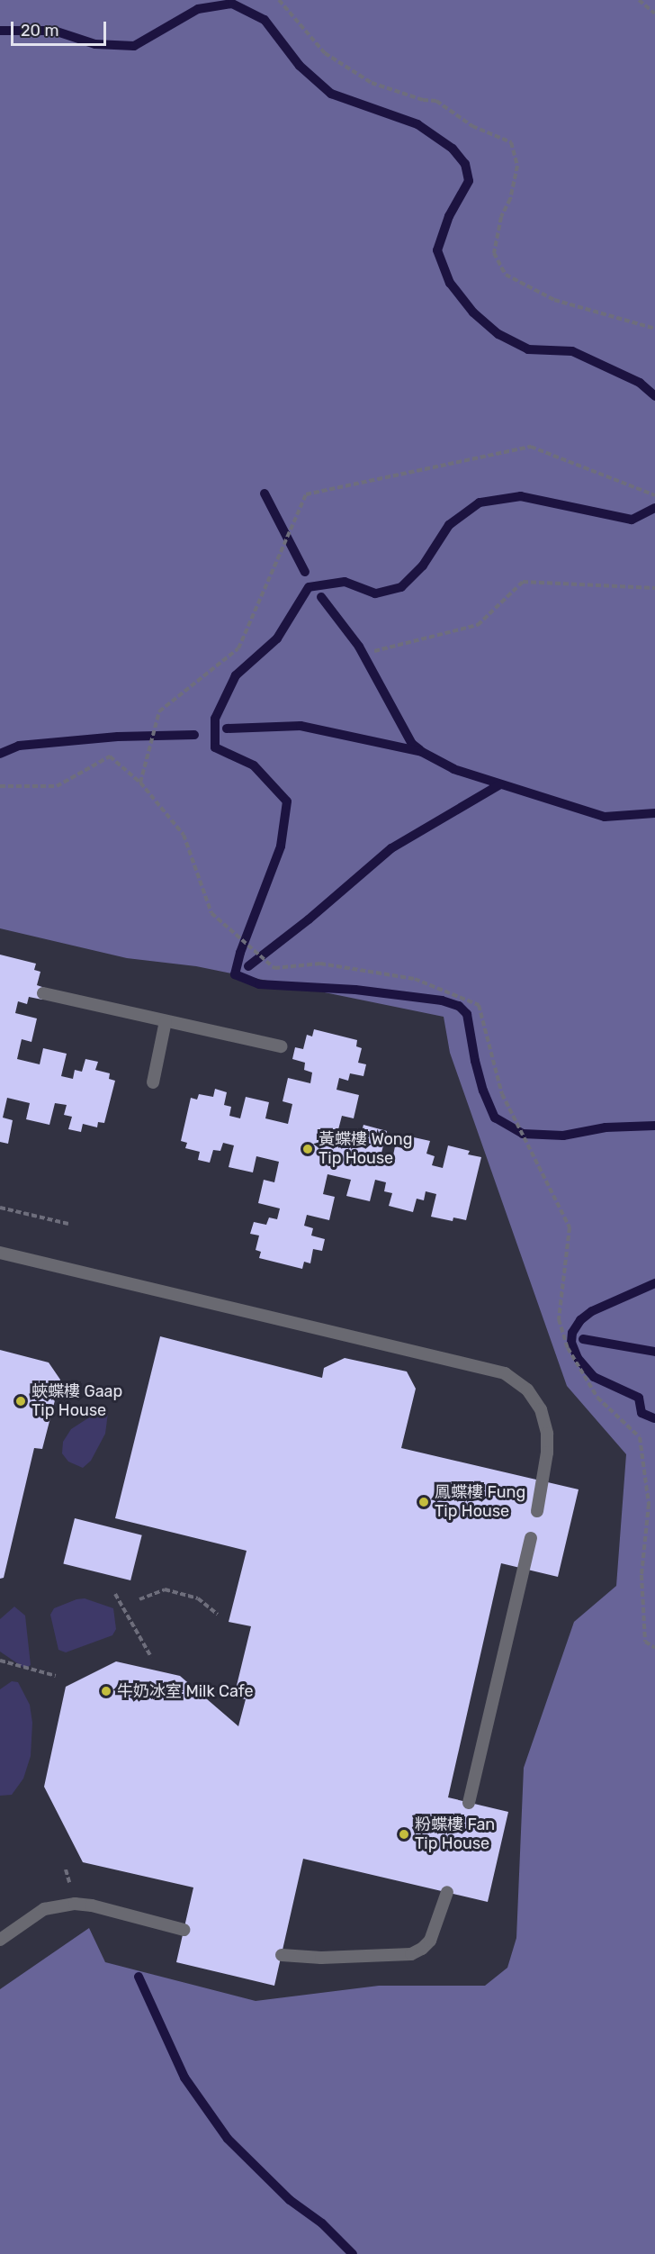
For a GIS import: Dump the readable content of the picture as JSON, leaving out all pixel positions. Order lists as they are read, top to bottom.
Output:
{
  "places": [
    "黃蝶樓 Wong Tip House",
    "蛺蝶樓 Gaap Tip House",
    "鳳蝶樓 Fung Tip House",
    "牛奶冰室 Milk Cafe",
    "粉蝶樓 Fan Tip House"
  ],
  "scale_bar": "20 m"
}
